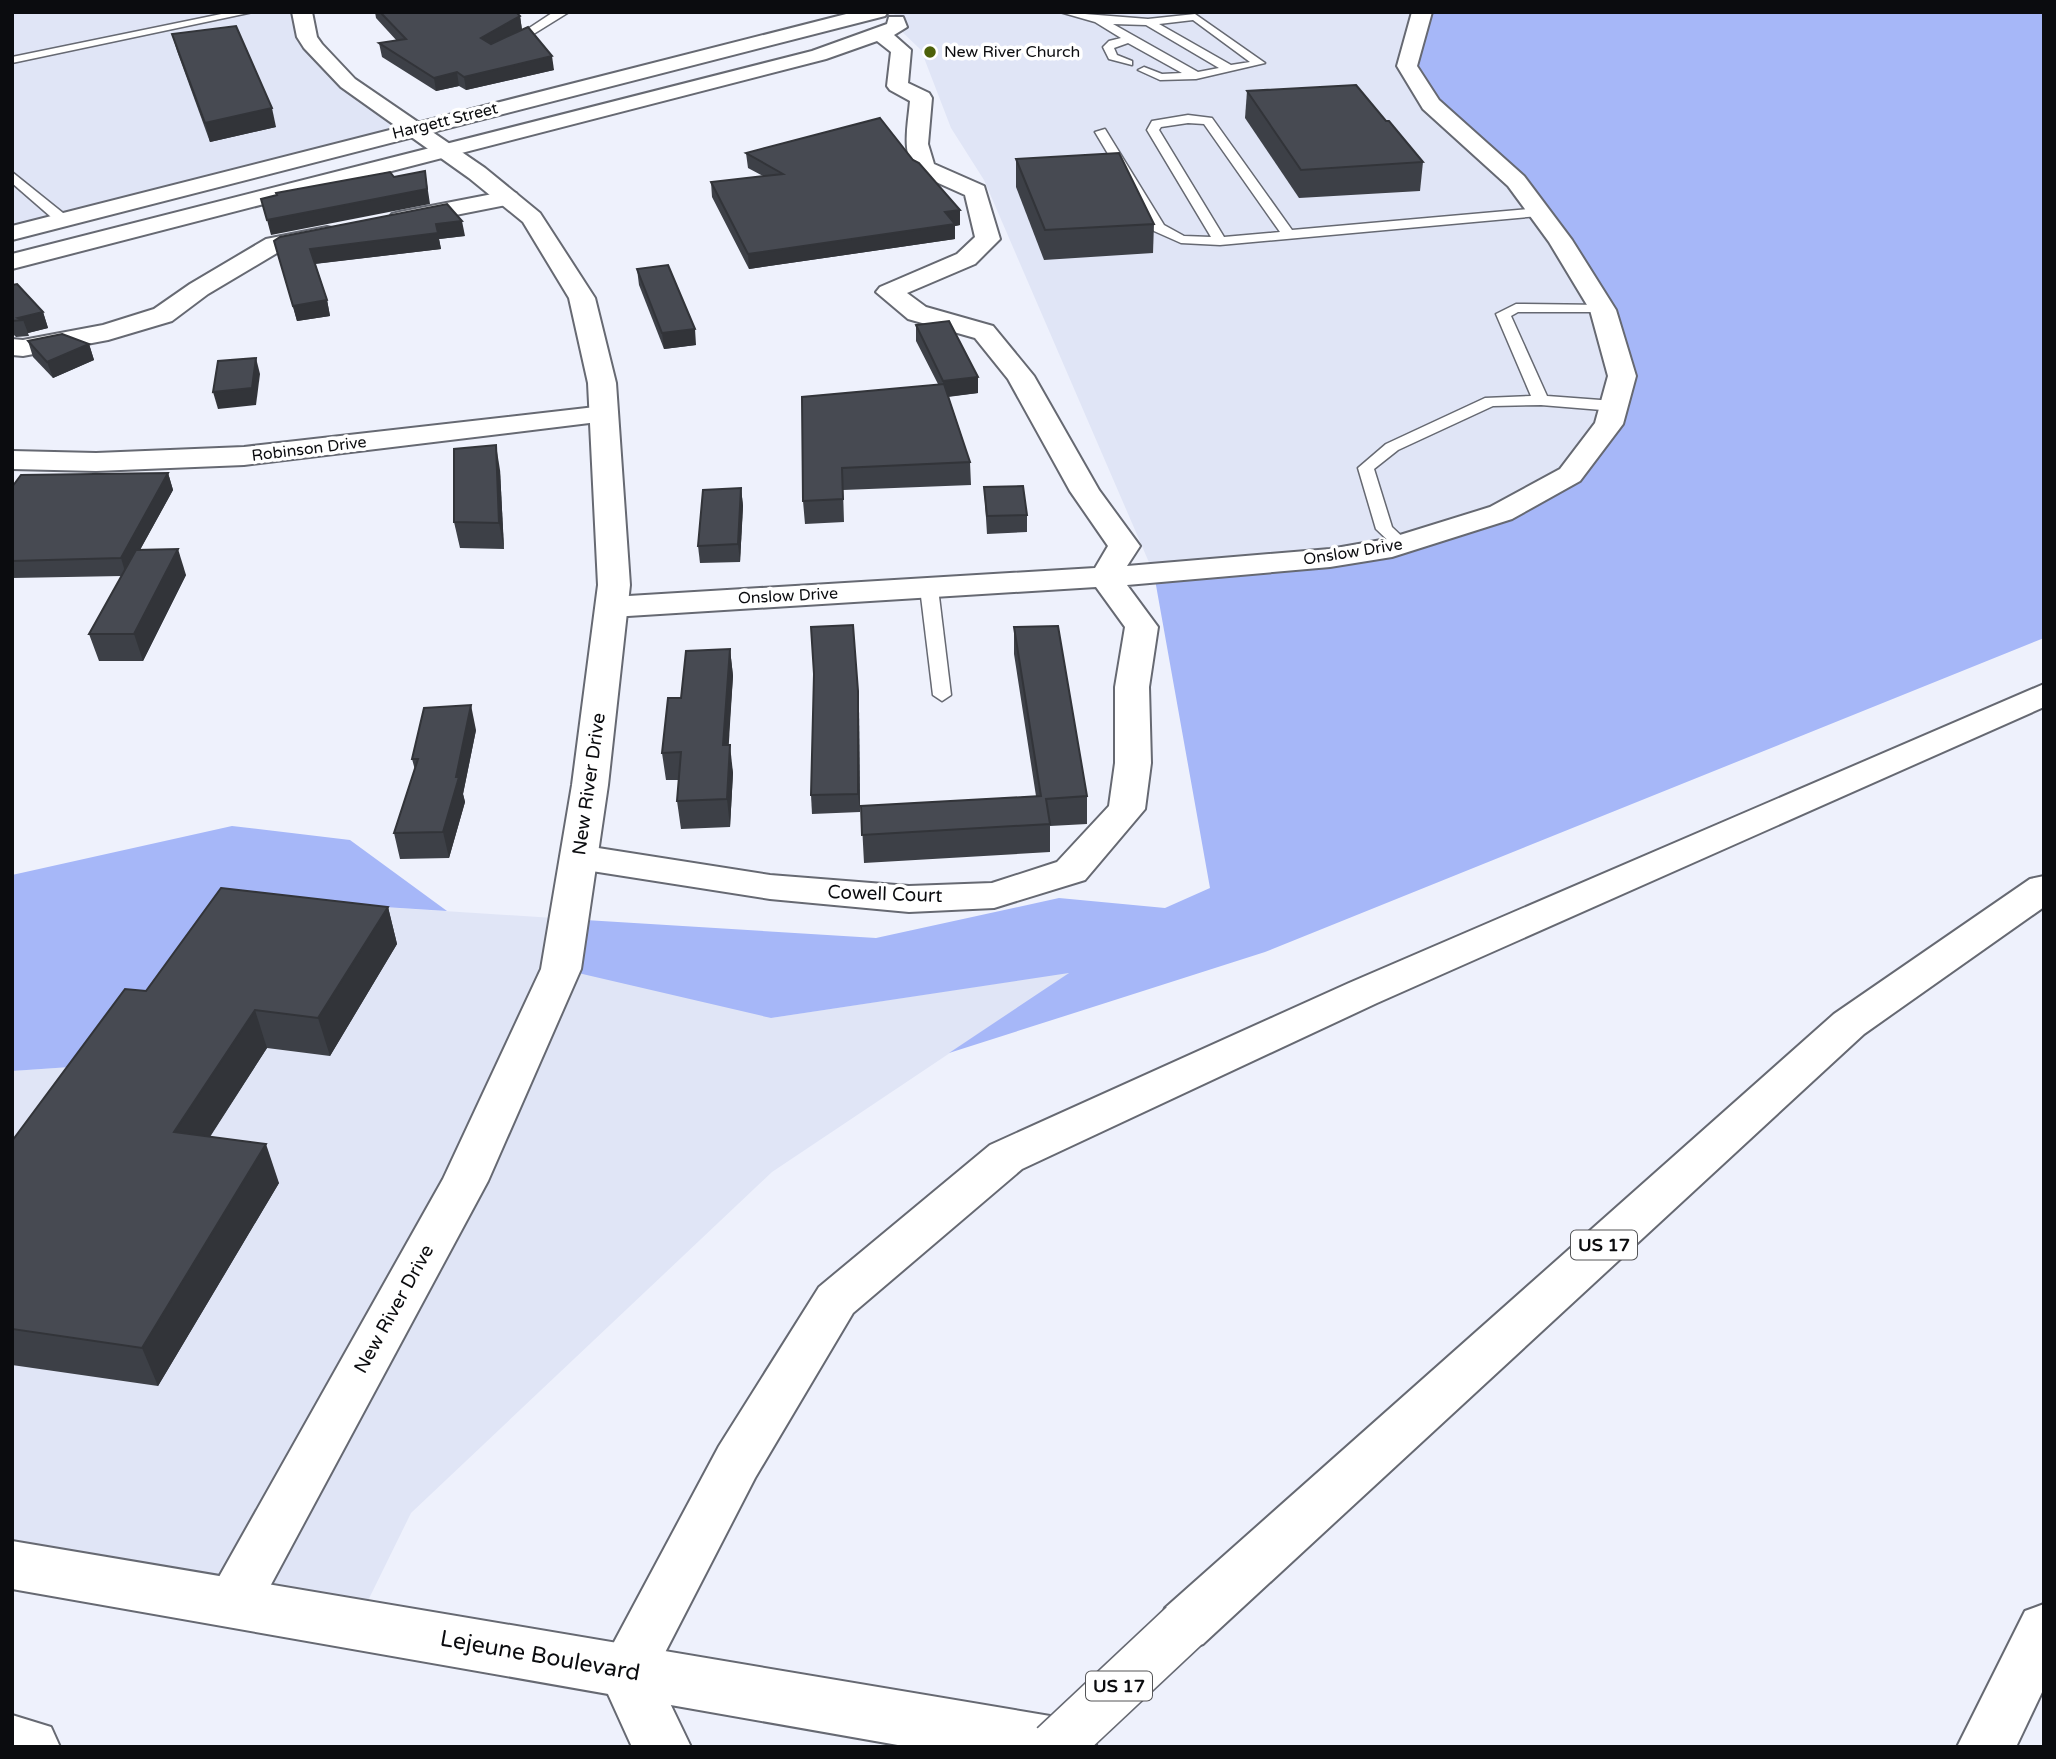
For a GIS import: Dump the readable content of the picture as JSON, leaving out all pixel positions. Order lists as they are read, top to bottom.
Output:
{
  "streets": {
    "main road": [
      "Hargett Street",
      "Robinson Drive",
      "Onslow Drive",
      "New River Drive",
      "Cowell Court",
      "US 17",
      "Lejeune Boulevard"
    ]
  },
  "crossings": [
    ["Hargett Street", "New River Drive"],
    ["Robinson Drive", "New River Drive"],
    ["Onslow Drive", "New River Drive"],
    ["Onslow Drive", "Cowell Court"],
    ["New River Drive", "Cowell Court"],
    ["New River Drive", "Lejeune Boulevard"]
  ],
  "places": ["New River Church"]
}
